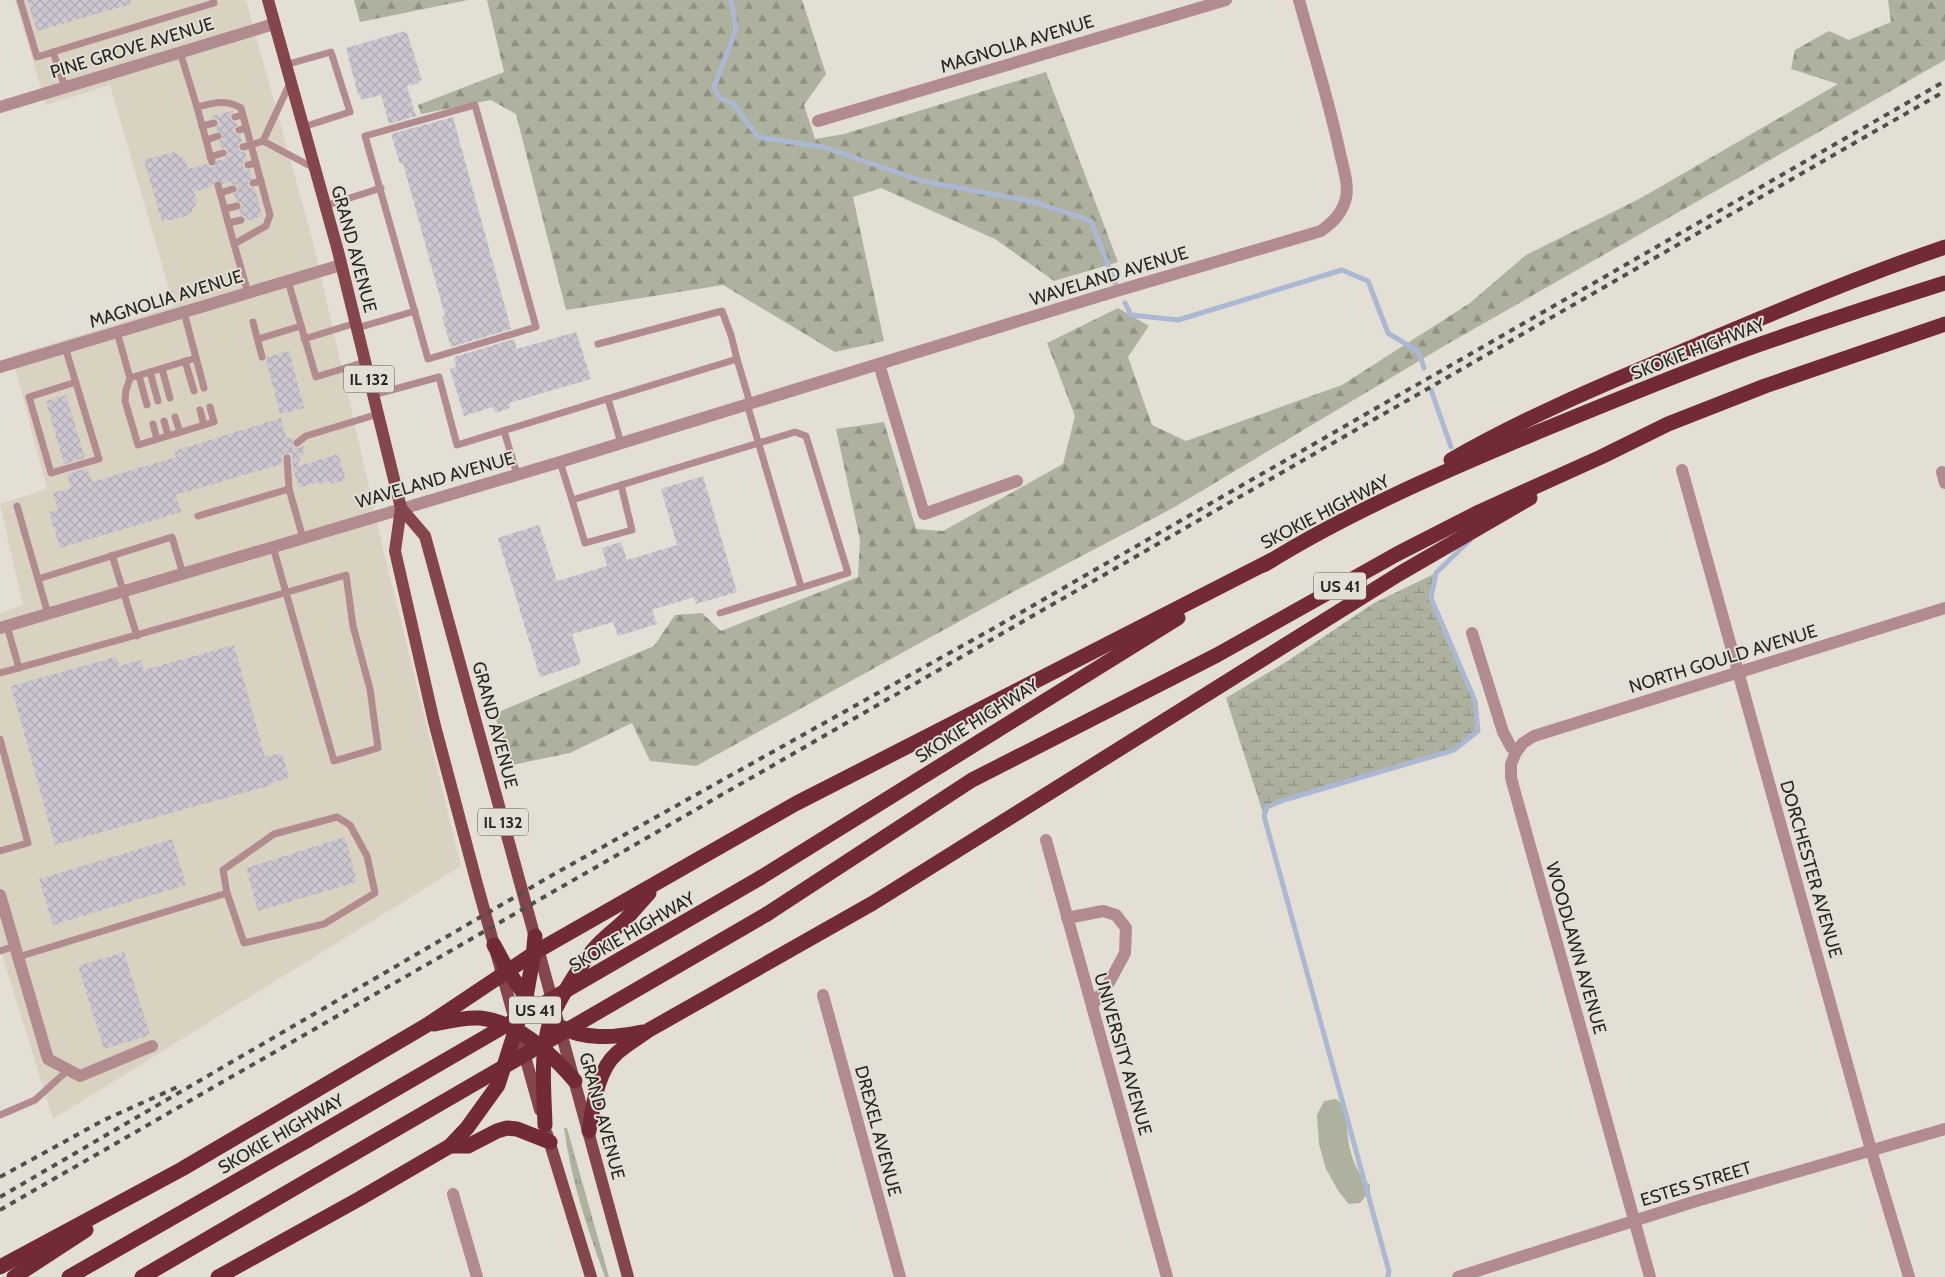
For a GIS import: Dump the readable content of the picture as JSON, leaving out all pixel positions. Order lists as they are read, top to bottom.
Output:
{
  "streets": {
    "highway": ["SKOKIE HIGHWAY", "US 41"],
    "main road": ["GRAND AVENUE", "IL 132"],
    "street": [
      "MAGNOLIA AVENUE",
      "PINE GROVE AVENUE",
      "WAVELAND AVENUE",
      "NORTH GOULD AVENUE",
      "DORCHESTER AVENUE",
      "WOODLAWN AVENUE",
      "UNIVERSITY AVENUE",
      "DREXEL AVENUE",
      "ESTES STREET"
    ]
  },
  "crossings": [
    ["MAGNOLIA AVENUE", "GRAND AVENUE"],
    ["PINE GROVE AVENUE", "GRAND AVENUE"],
    ["GRAND AVENUE", "WAVELAND AVENUE"],
    ["NORTH GOULD AVENUE", "DORCHESTER AVENUE"],
    ["NORTH GOULD AVENUE", "WOODLAWN AVENUE"],
    ["DORCHESTER AVENUE", "ESTES STREET"],
    ["WOODLAWN AVENUE", "ESTES STREET"]
  ]
}
